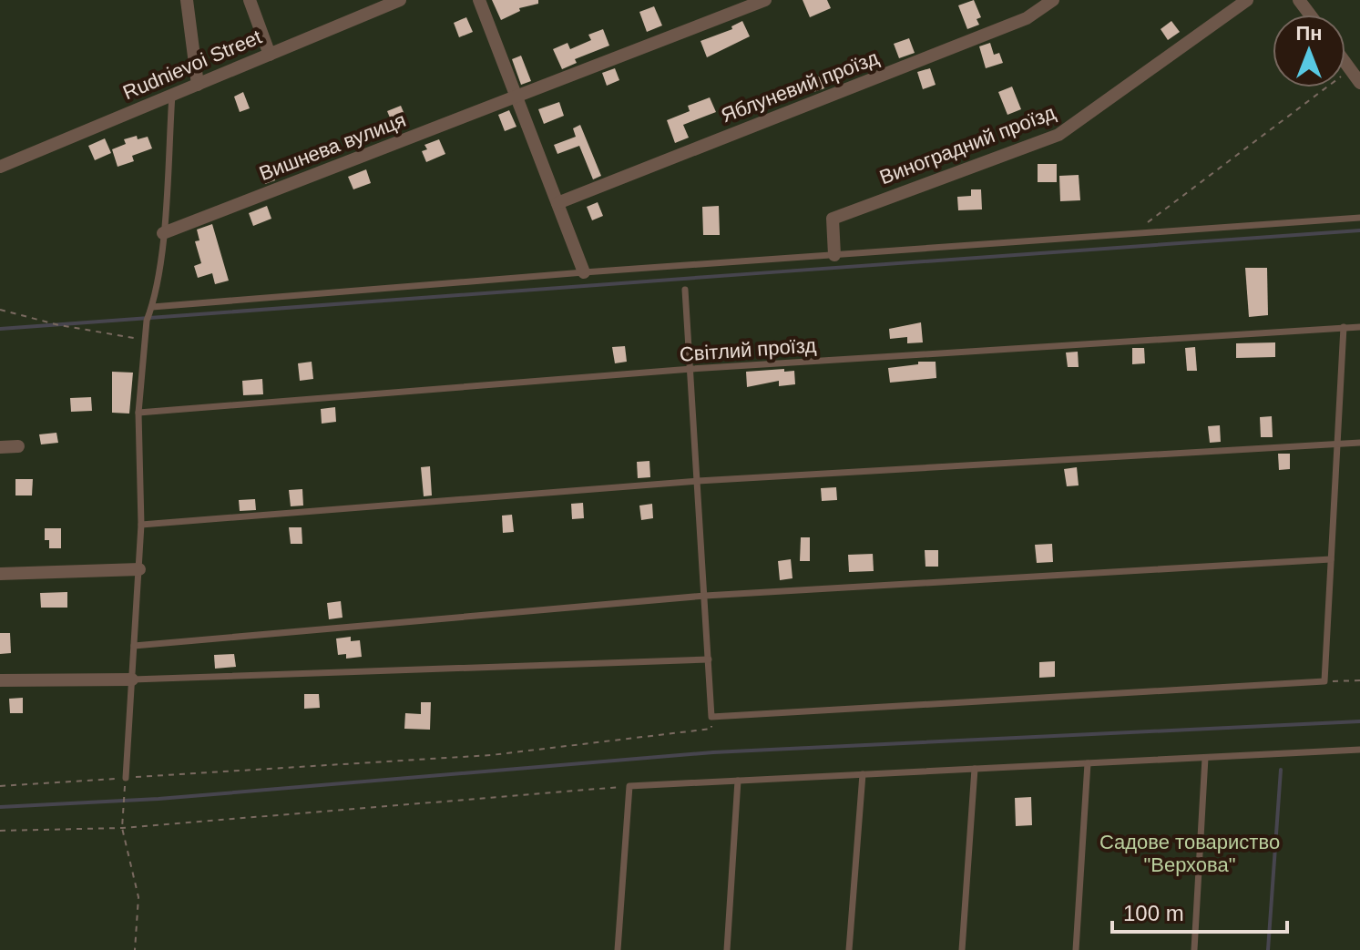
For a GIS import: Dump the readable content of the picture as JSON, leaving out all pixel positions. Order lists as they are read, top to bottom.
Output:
{
  "streets": {
    "street": [
      "Rudnievoi Street",
      "Яблуневий проїзд",
      "Виноградний проїзд",
      "Вишнева вулиця"
    ],
    "lane": ["Світлий проїзд"]
  },
  "parks": ["Садове товариство \"Верхова\""],
  "scale_bar": "100 m",
  "north": "top"
}
